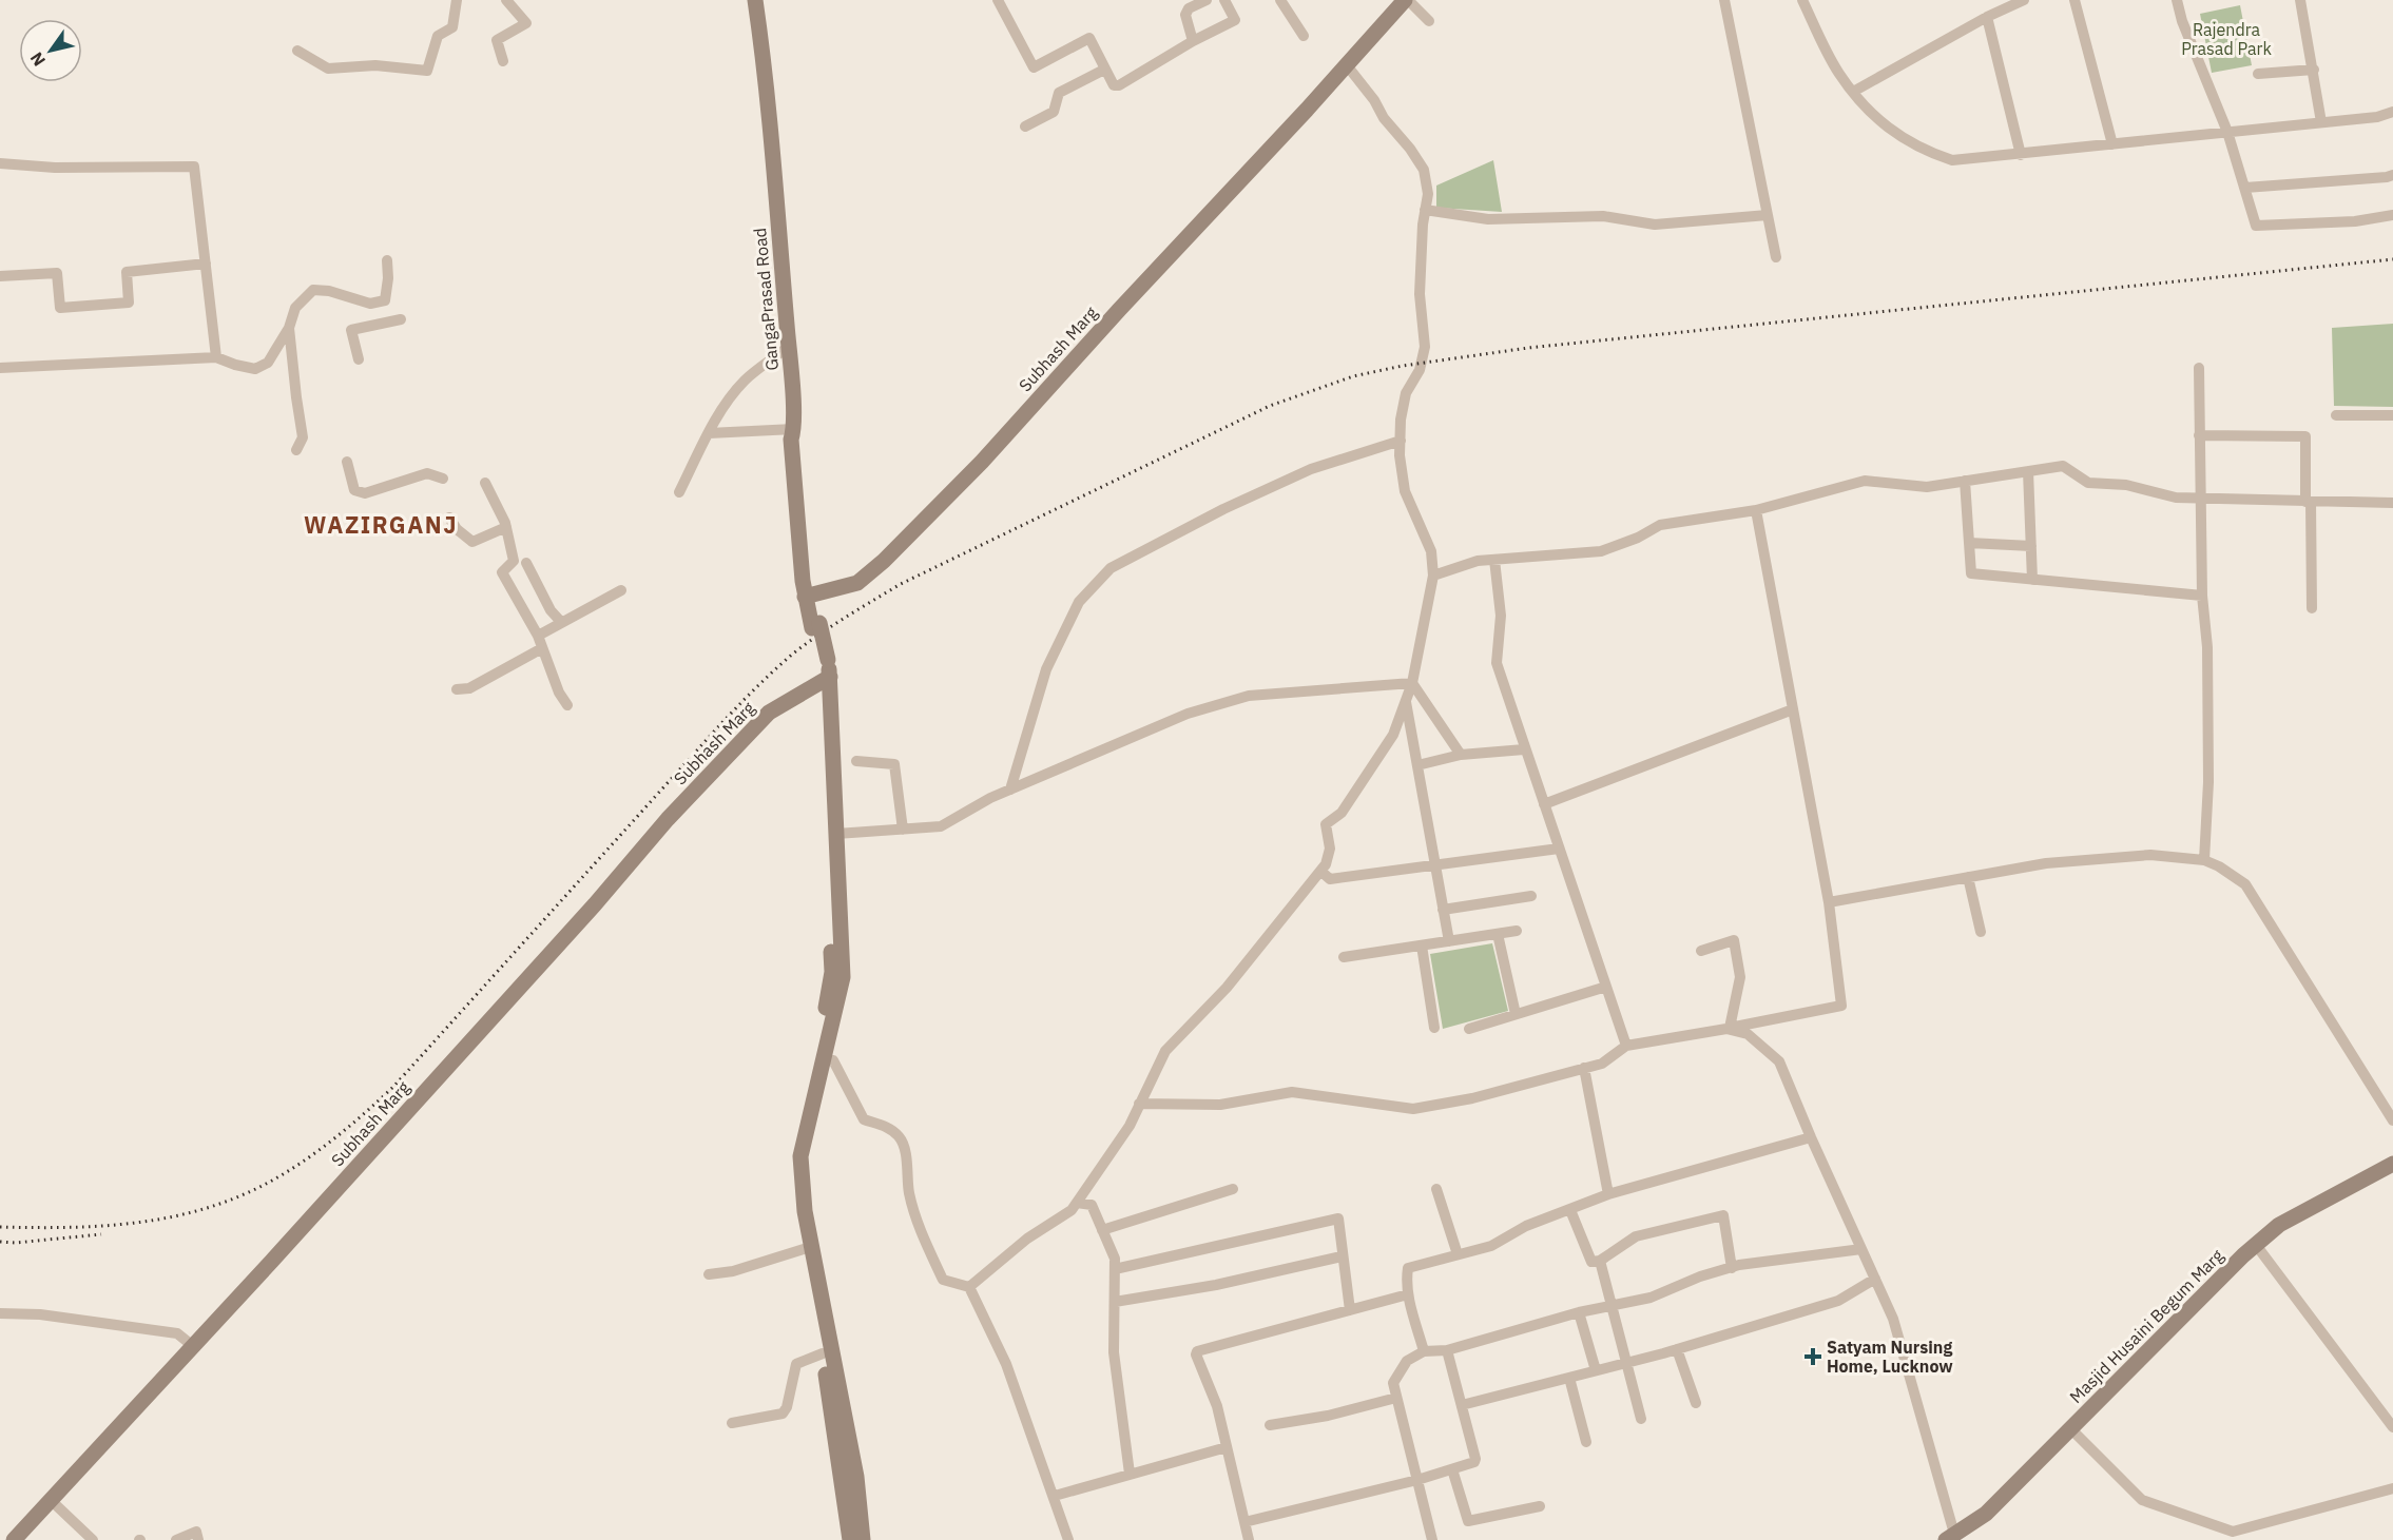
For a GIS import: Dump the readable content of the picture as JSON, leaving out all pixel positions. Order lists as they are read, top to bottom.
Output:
{
  "streets": {
    "street": ["GangaPrasad Road", "Subhash Marg", "Masjid Husaini Begum Marg"]
  },
  "crossings": [
    ["GangaPrasad Road", "Subhash Marg"]
  ],
  "districts": ["WAZIRGANJ"],
  "parks": ["Rajendra Prasad Park"],
  "places": {
    "health": ["Satyam Nursing Home, Lucknow"]
  },
  "north": "bottom left"
}
